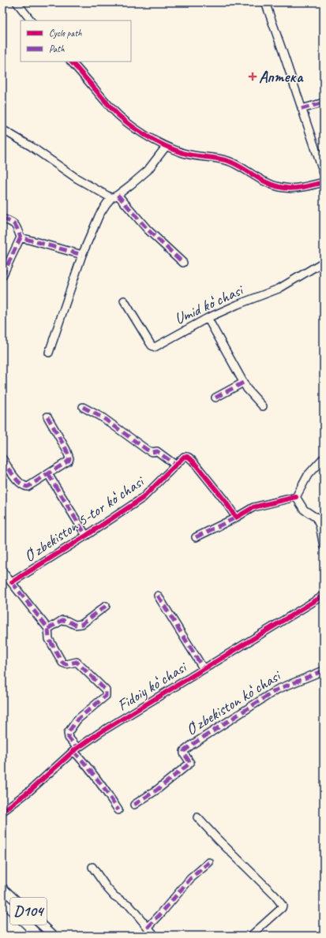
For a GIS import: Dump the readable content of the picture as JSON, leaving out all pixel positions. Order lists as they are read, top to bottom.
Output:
{
  "streets": {
    "main road": ["D104"],
    "street": [
      "Umid koʻchasi",
      "Oʻzbekiston 5-tor koʻchasi",
      "Fidoiy koʻchasi",
      "Oʻzbekiston koʻchasi"
    ]
  },
  "places": {
    "health": ["Аптека"]
  },
  "legend": ["Cycle path", "Path"]
}
